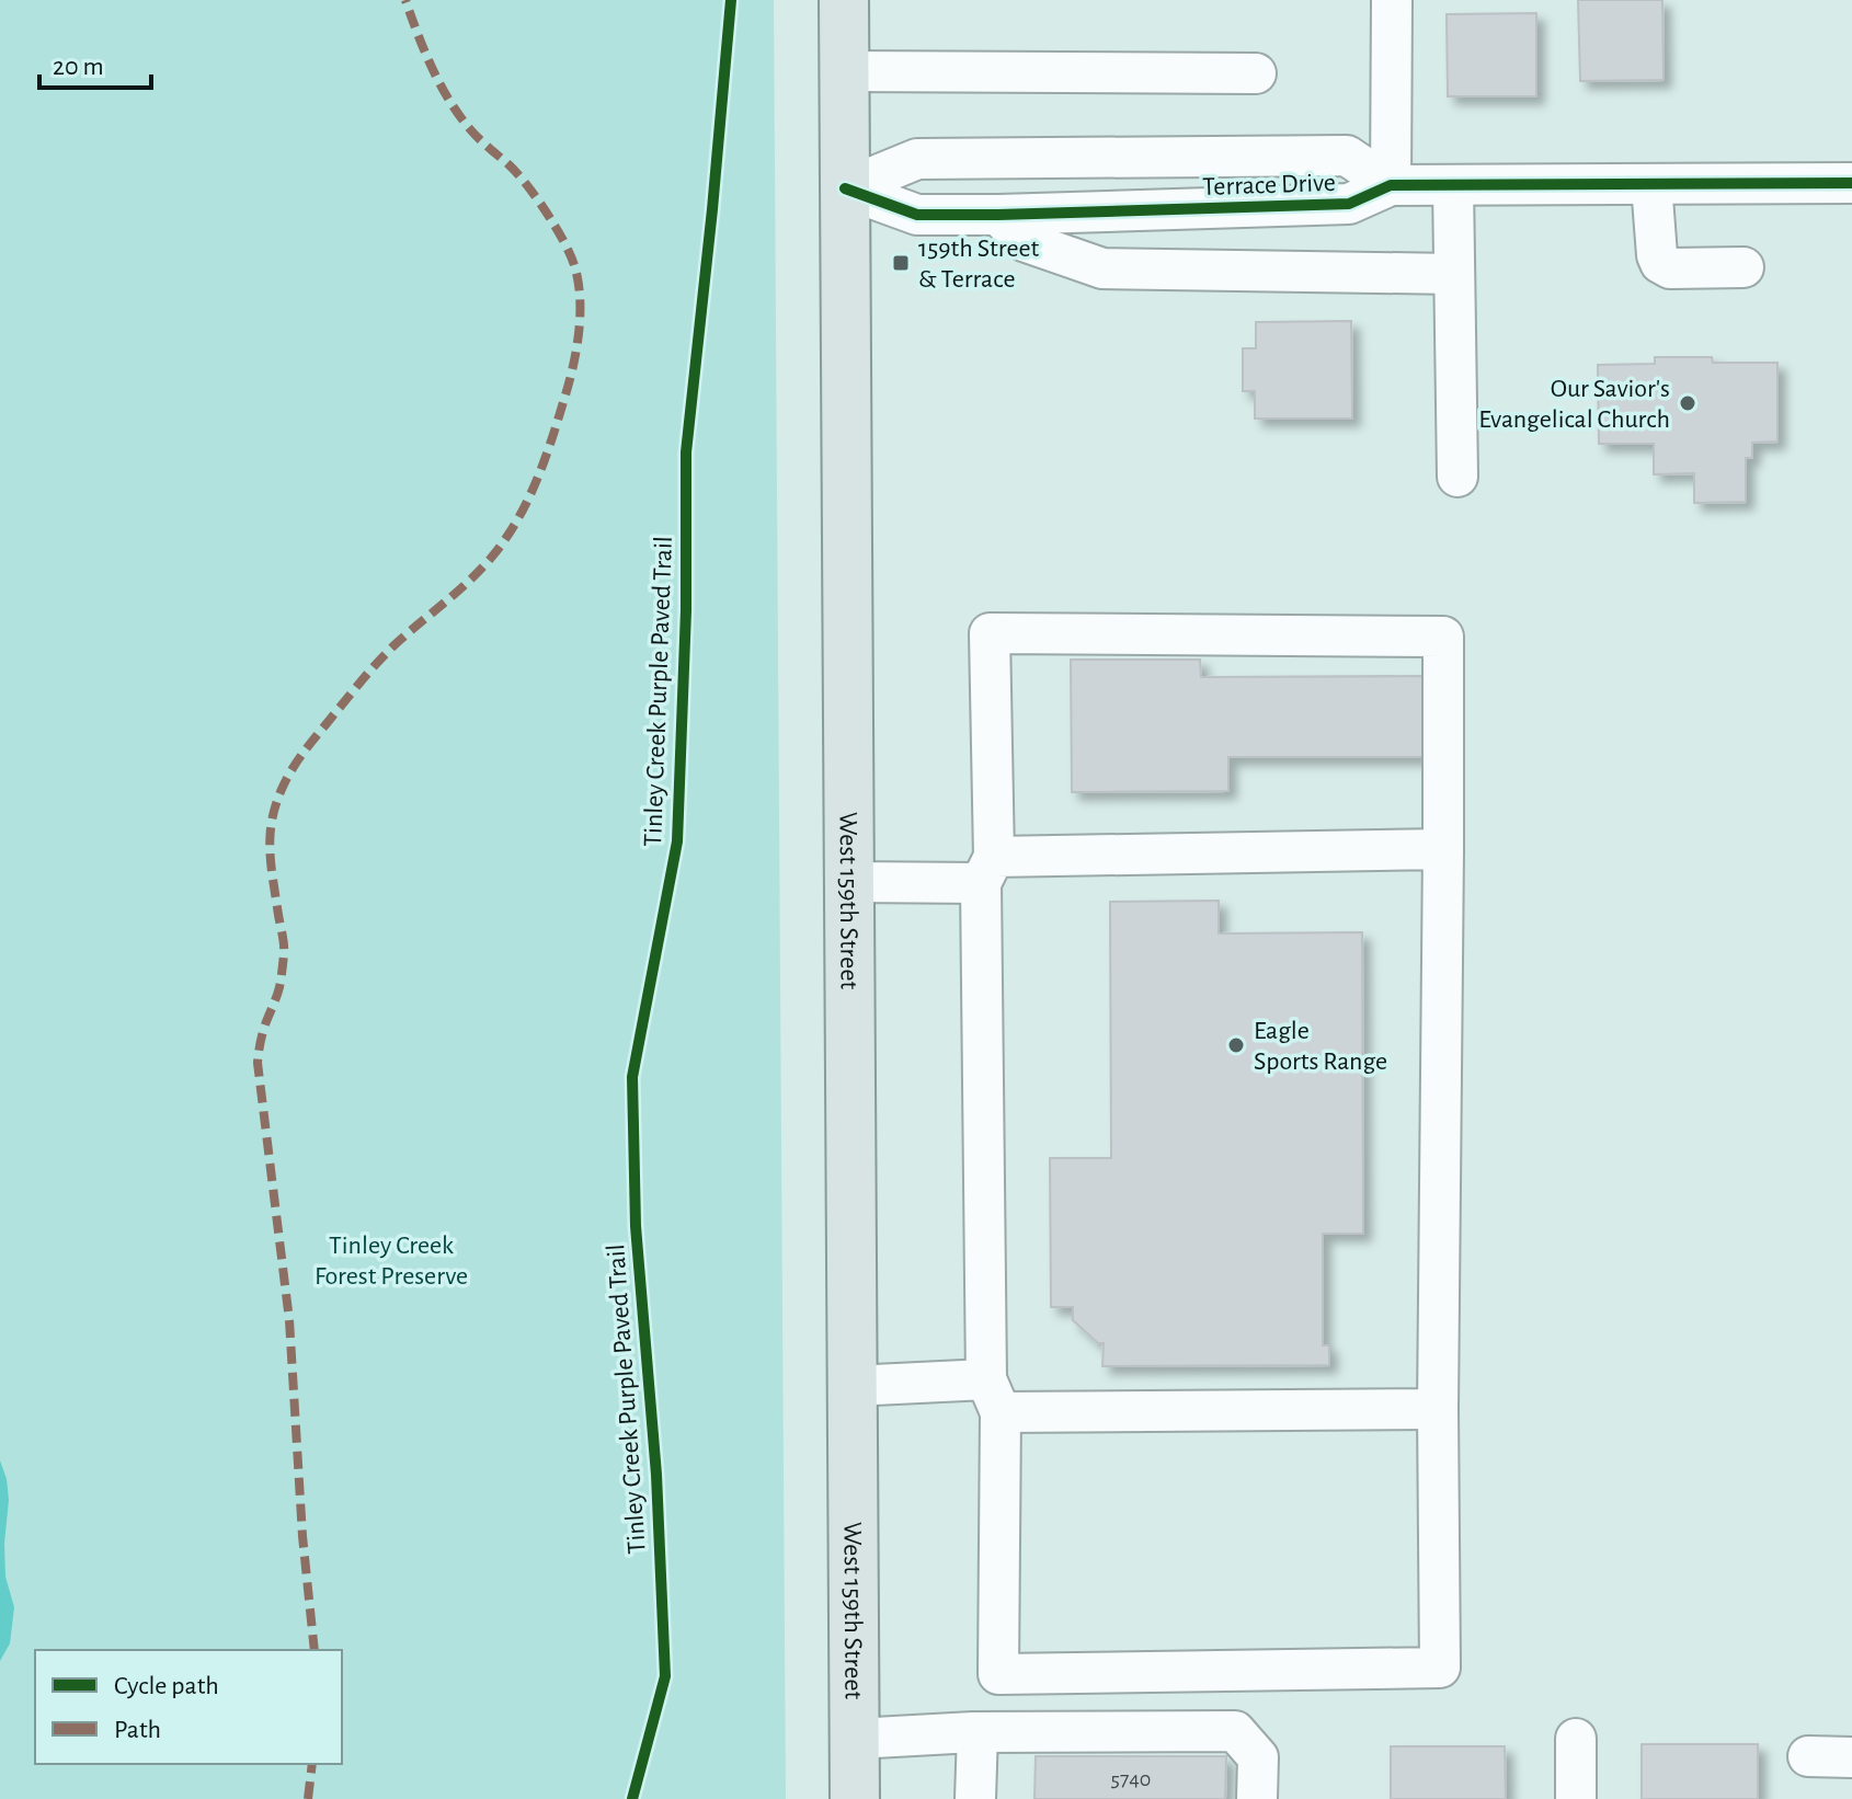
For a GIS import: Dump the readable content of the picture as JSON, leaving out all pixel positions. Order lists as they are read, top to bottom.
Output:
{
  "streets": {
    "main road": ["West 159th Street"],
    "street": ["Terrace Drive"],
    "cycle path": ["Tinley Creek Purple Paved Trail"]
  },
  "crossings": [
    ["Terrace Drive", "West 159th Street"]
  ],
  "parks": ["Tinley Creek Forest Preserve"],
  "places": {
    "transit": ["159th Street & Terrace"],
    "other": ["Our Savior's Evangelical Church", "Eagle Sports Range"]
  },
  "house_numbers": ["5740"],
  "legend": ["Cycle path", "Path"],
  "scale_bar": "20 m"
}
